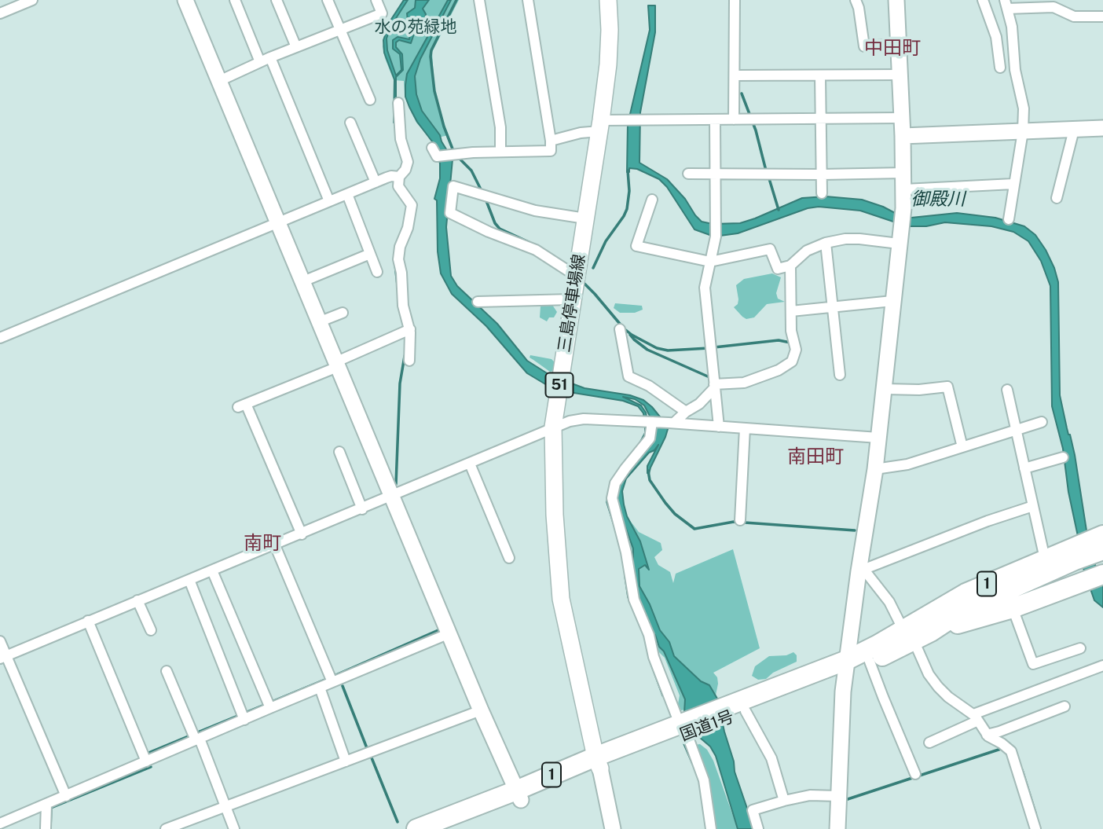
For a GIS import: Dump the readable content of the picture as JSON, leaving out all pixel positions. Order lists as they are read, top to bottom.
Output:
{
  "streets": {
    "highway": ["1", "国道1号"],
    "main road": ["三島停車場線", "51"]
  },
  "crossings": [
    ["三島停車場線", "国道1号"],
    ["1", "国道1号"]
  ],
  "districts": ["中田町", "南田町", "南町"],
  "water": ["御殿川"],
  "parks": ["水の苑緑地"]
}
